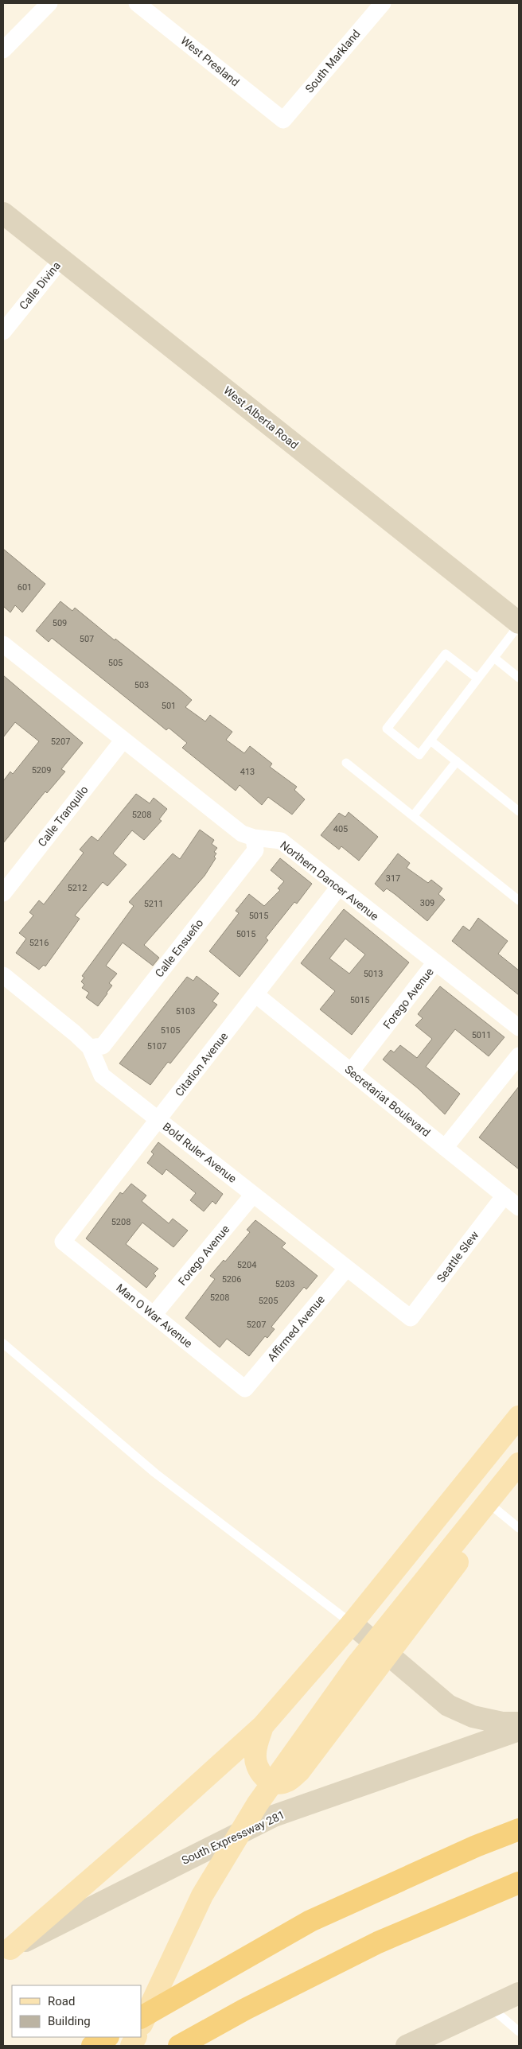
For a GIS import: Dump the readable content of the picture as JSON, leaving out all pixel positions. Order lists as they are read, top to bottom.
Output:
{
  "streets": {
    "main road": ["West Alberta Road", "South Expressway 281"],
    "street": [
      "West Presland",
      "South Markland",
      "Calle Divina",
      "Calle Tranquilo",
      "Northern Dancer Avenue",
      "Calle Ensueño",
      "Forego Avenue",
      "Citation Avenue",
      "Secretariat Boulevard",
      "Bold Ruler Avenue",
      "Seattle Slew",
      "Man O War Avenue",
      "Affirmed Avenue"
    ]
  },
  "crossings": [
    ["West Presland", "South Markland"],
    ["Calle Divina", "West Alberta Road"],
    ["Calle Tranquilo", "Northern Dancer Avenue"],
    ["Northern Dancer Avenue", "Calle Ensueño"],
    ["Northern Dancer Avenue", "Forego Avenue"],
    ["Northern Dancer Avenue", "Citation Avenue"],
    ["Calle Ensueño", "Bold Ruler Avenue"],
    ["Forego Avenue", "Secretariat Boulevard"],
    ["Forego Avenue", "Bold Ruler Avenue"],
    ["Forego Avenue", "Man O War Avenue"],
    ["Citation Avenue", "Secretariat Boulevard"],
    ["Citation Avenue", "Bold Ruler Avenue"],
    ["Citation Avenue", "Man O War Avenue"],
    ["Secretariat Boulevard", "Seattle Slew"],
    ["Bold Ruler Avenue", "Seattle Slew"],
    ["Bold Ruler Avenue", "Affirmed Avenue"],
    ["Man O War Avenue", "Affirmed Avenue"]
  ],
  "house_numbers": [
    "601",
    "509",
    "507",
    "505",
    "503",
    "501",
    "5207",
    "5209",
    "413",
    "5208",
    "405",
    "317",
    "5212",
    "309",
    "5211",
    "5015",
    "5015",
    "5216",
    "5013",
    "5015",
    "5103",
    "5105",
    "5011",
    "5107",
    "5208",
    "5204",
    "5206",
    "5203",
    "5208",
    "5205",
    "5207"
  ],
  "legend": ["Road", "Building"]
}
